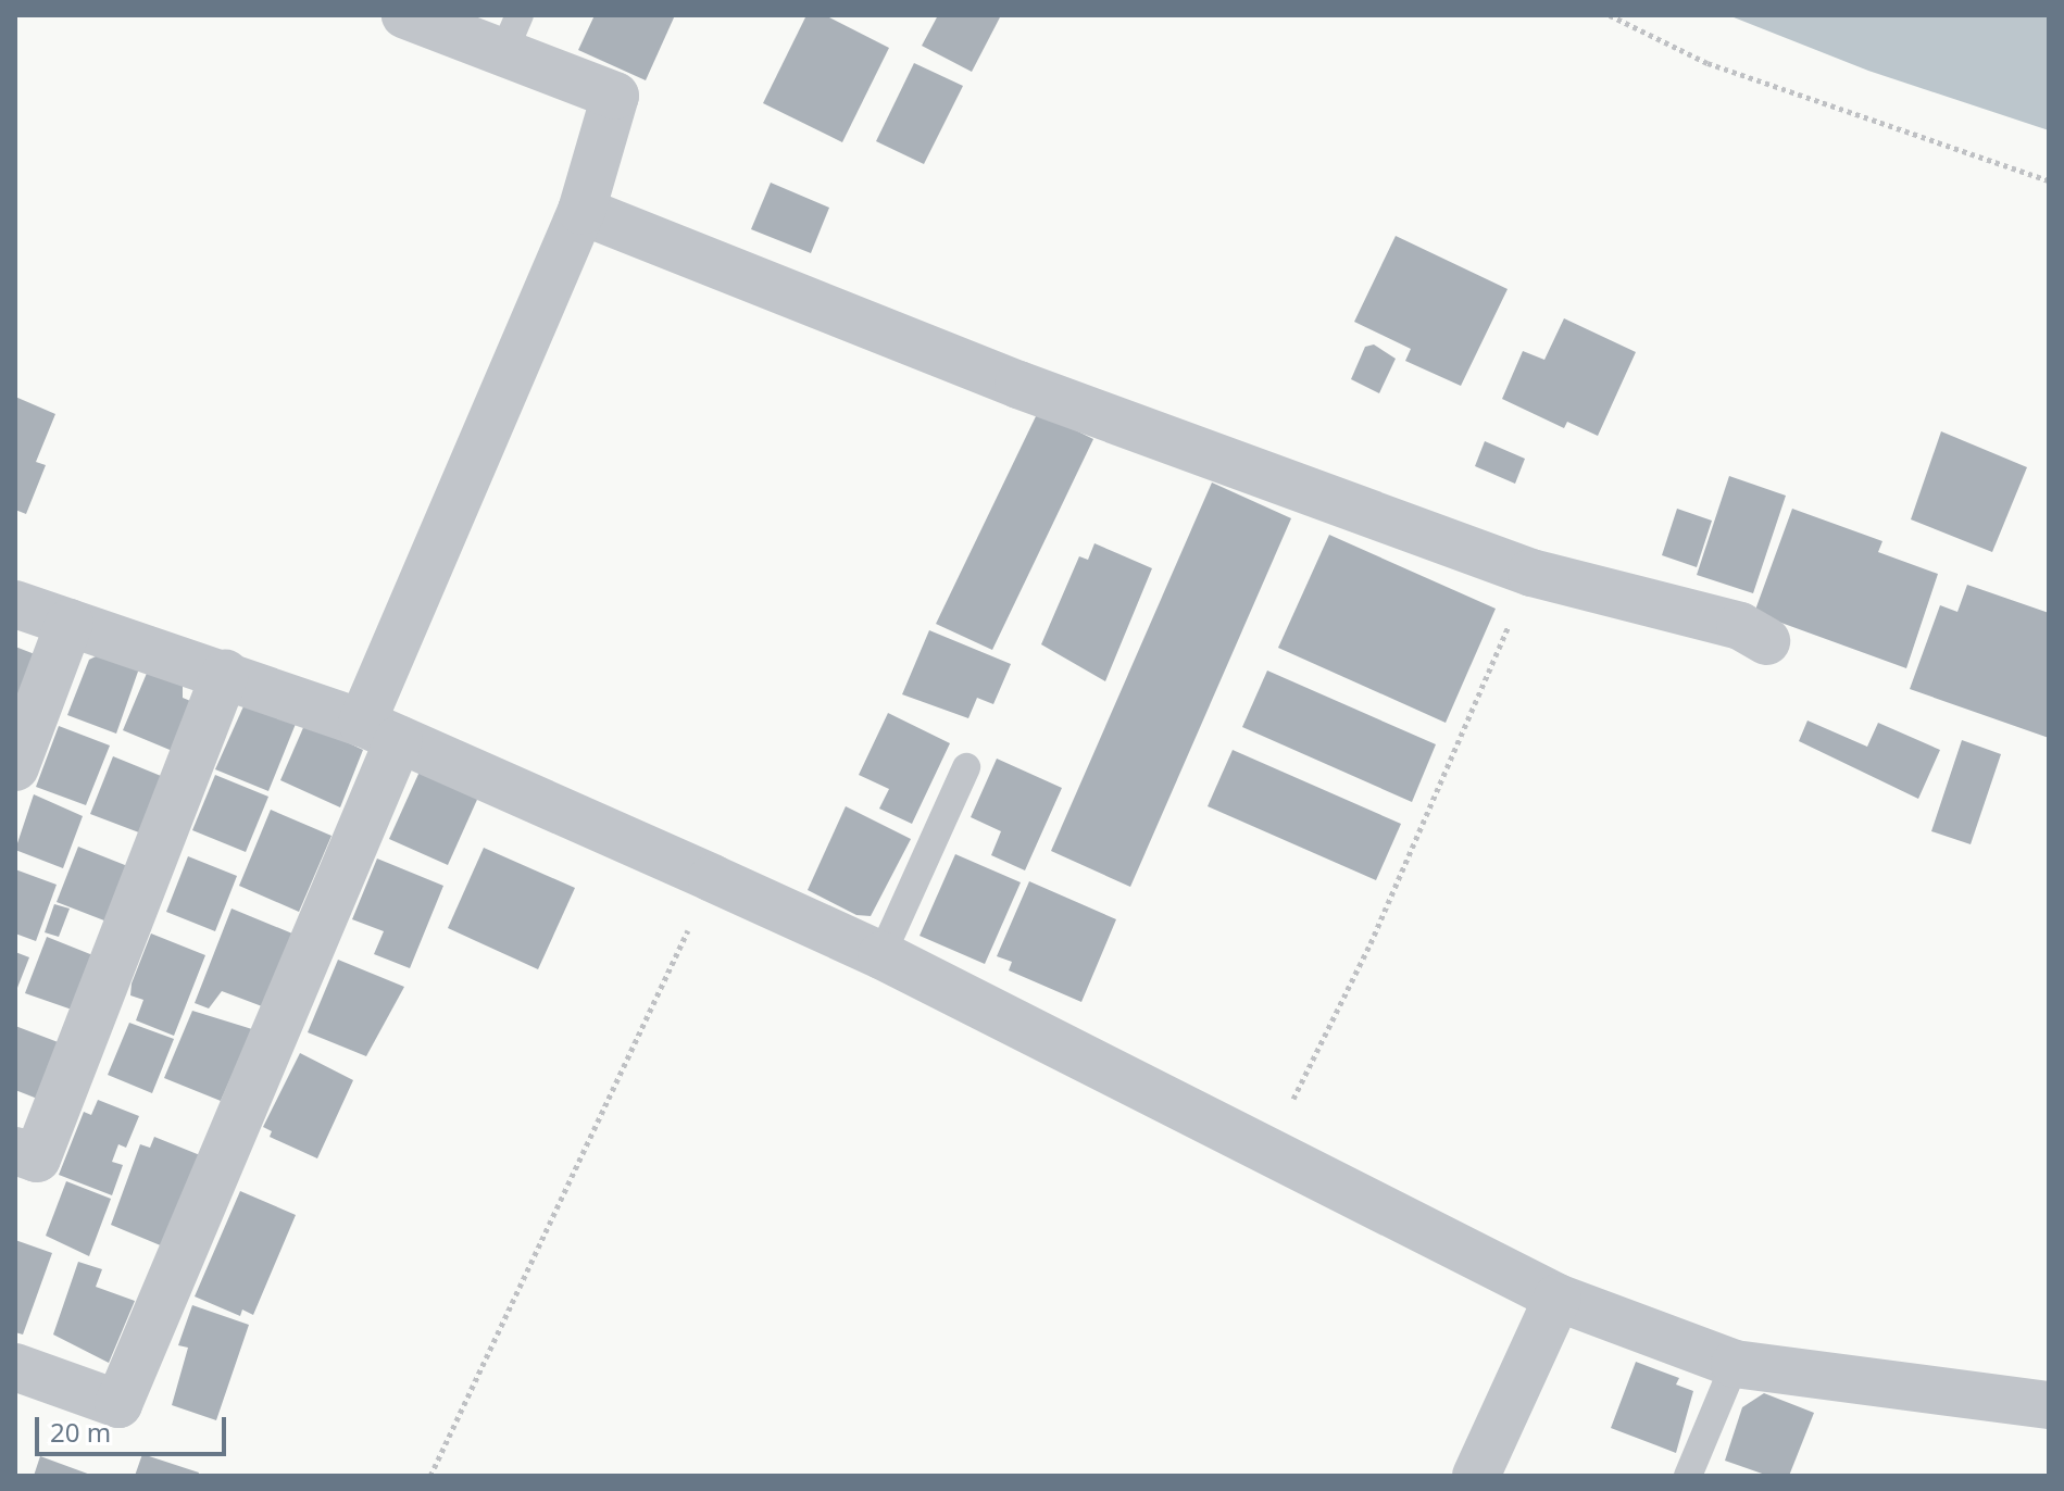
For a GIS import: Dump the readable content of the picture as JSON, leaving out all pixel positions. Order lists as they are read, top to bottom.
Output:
{
  "scale_bar": "20 m"
}
